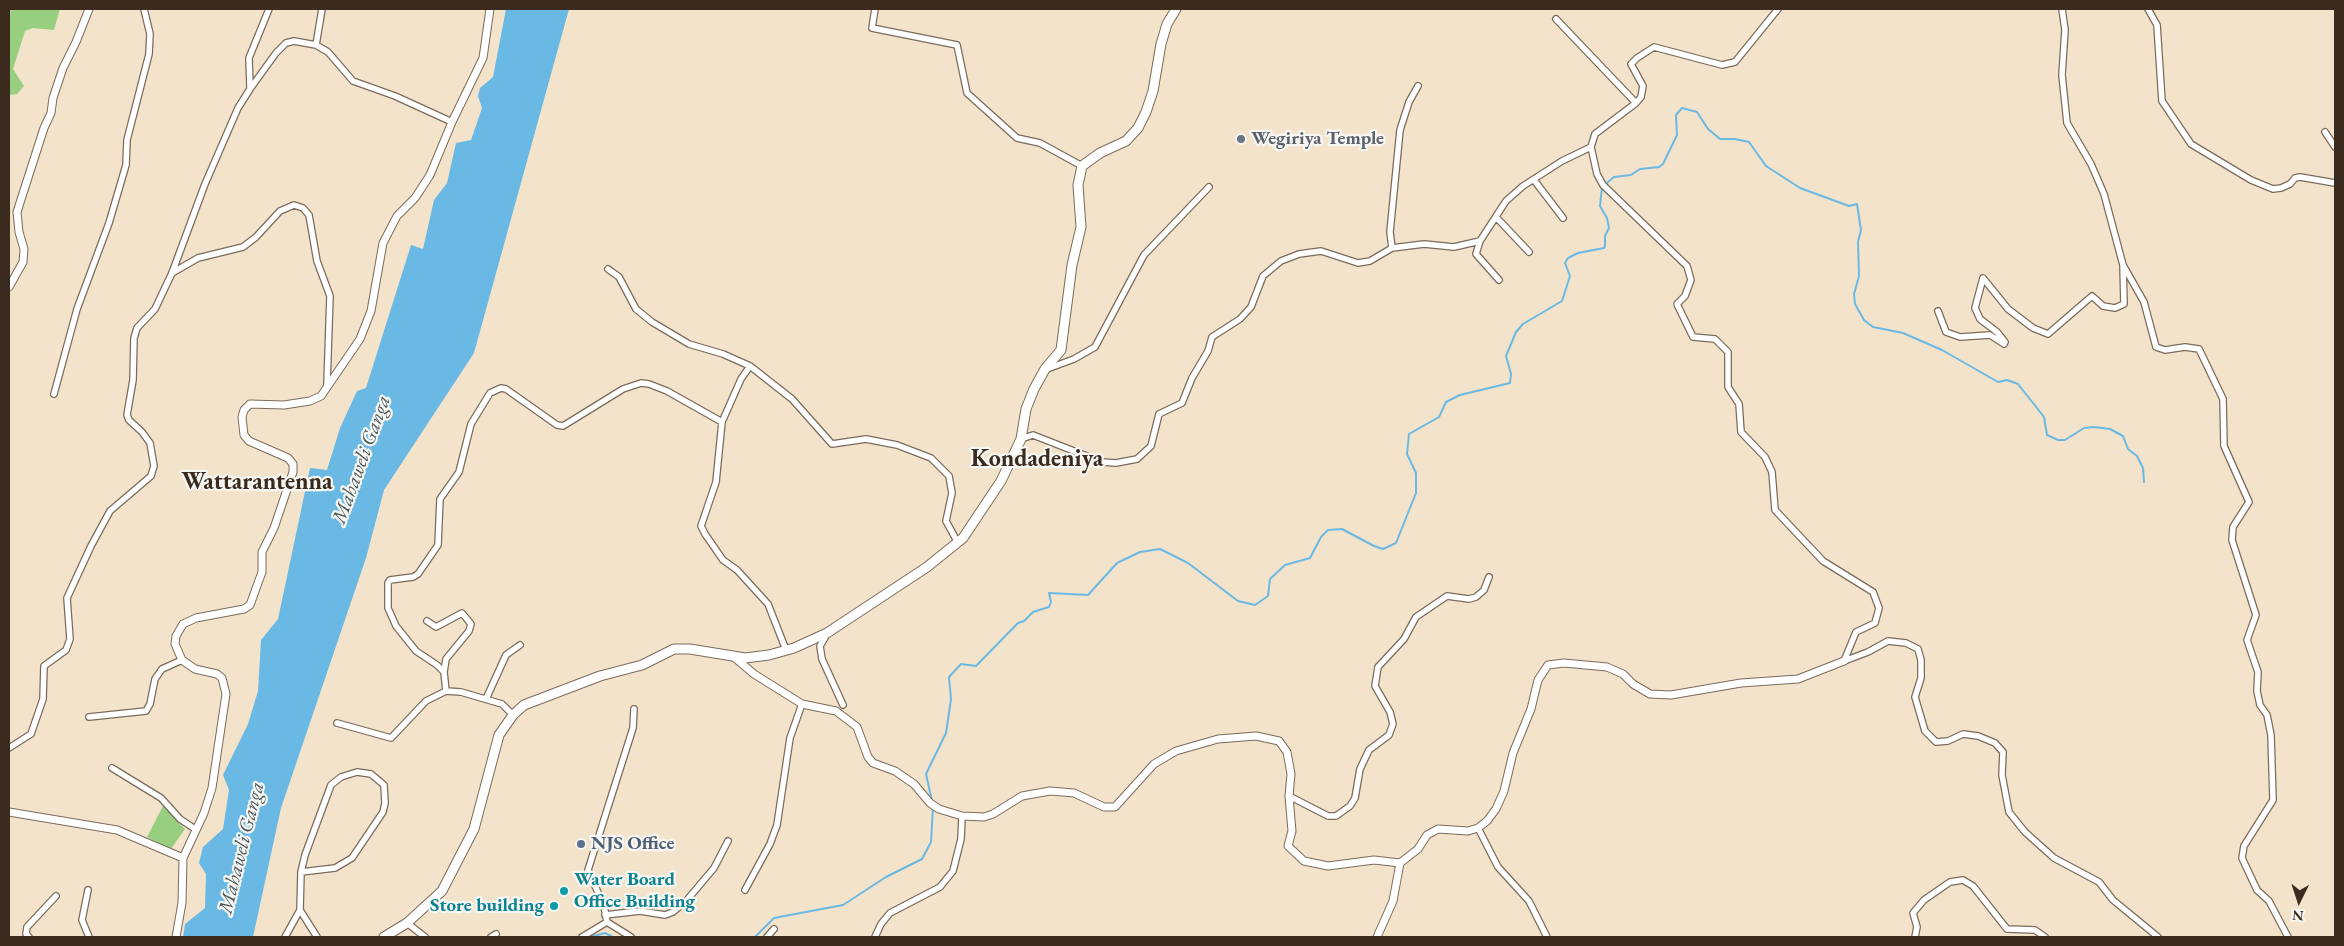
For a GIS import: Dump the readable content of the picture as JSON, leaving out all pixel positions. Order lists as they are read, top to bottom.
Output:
{
  "districts": ["Kondadeniya", "Wattarantenna"],
  "water": ["Mahaweli Ganga"],
  "places": [
    "Wegiriya Temple",
    "NJS Office",
    "Water Board Office Building",
    "Store building"
  ],
  "north": "bottom"
}
